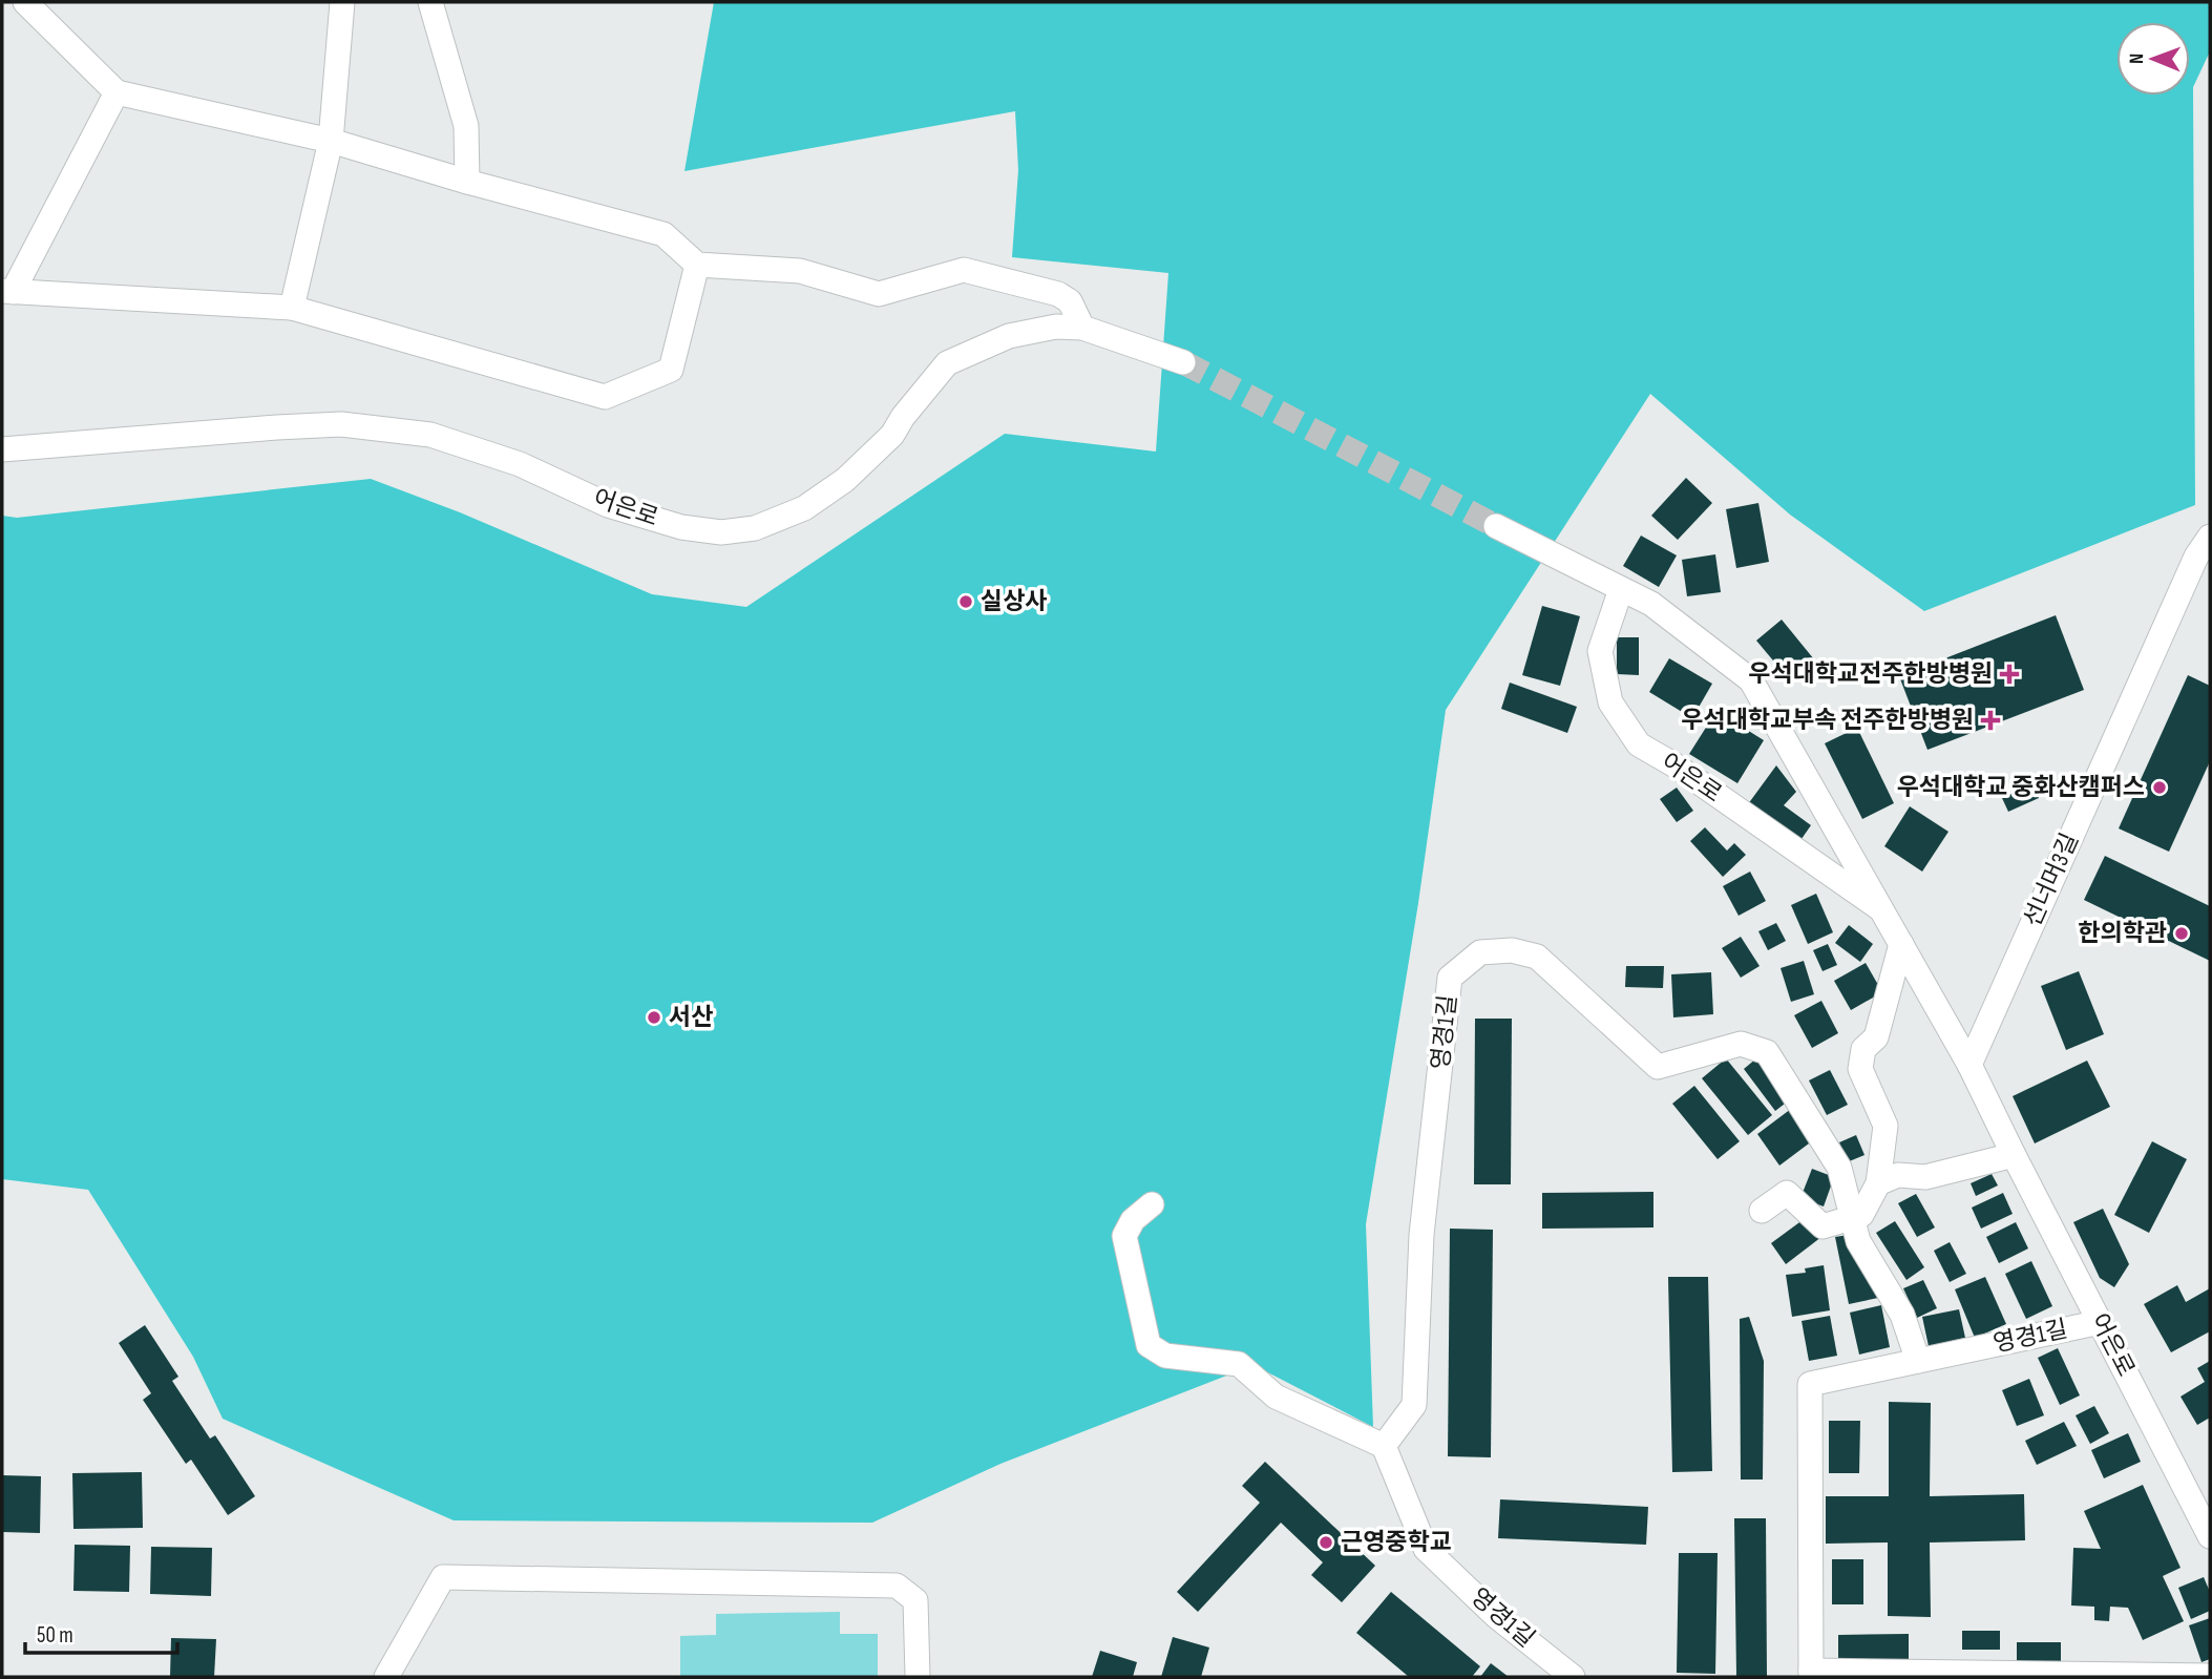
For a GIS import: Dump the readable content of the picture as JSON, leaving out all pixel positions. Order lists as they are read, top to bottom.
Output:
{
  "streets": {
    "street": ["어은로", "선너머3길", "영경1길"]
  },
  "crossings": [
    ["어은로", "선너머3길"],
    ["어은로", "영경1길"]
  ],
  "places": {
    "other": [
      "실상사",
      "우석대학교 중화산캠퍼스",
      "한의학관",
      "서산",
      "근영중학교"
    ],
    "health": ["우석대학교전주한방병원", "우석대학교부속 전주한방병원"]
  },
  "scale_bar": "50 m",
  "north": "left"
}
